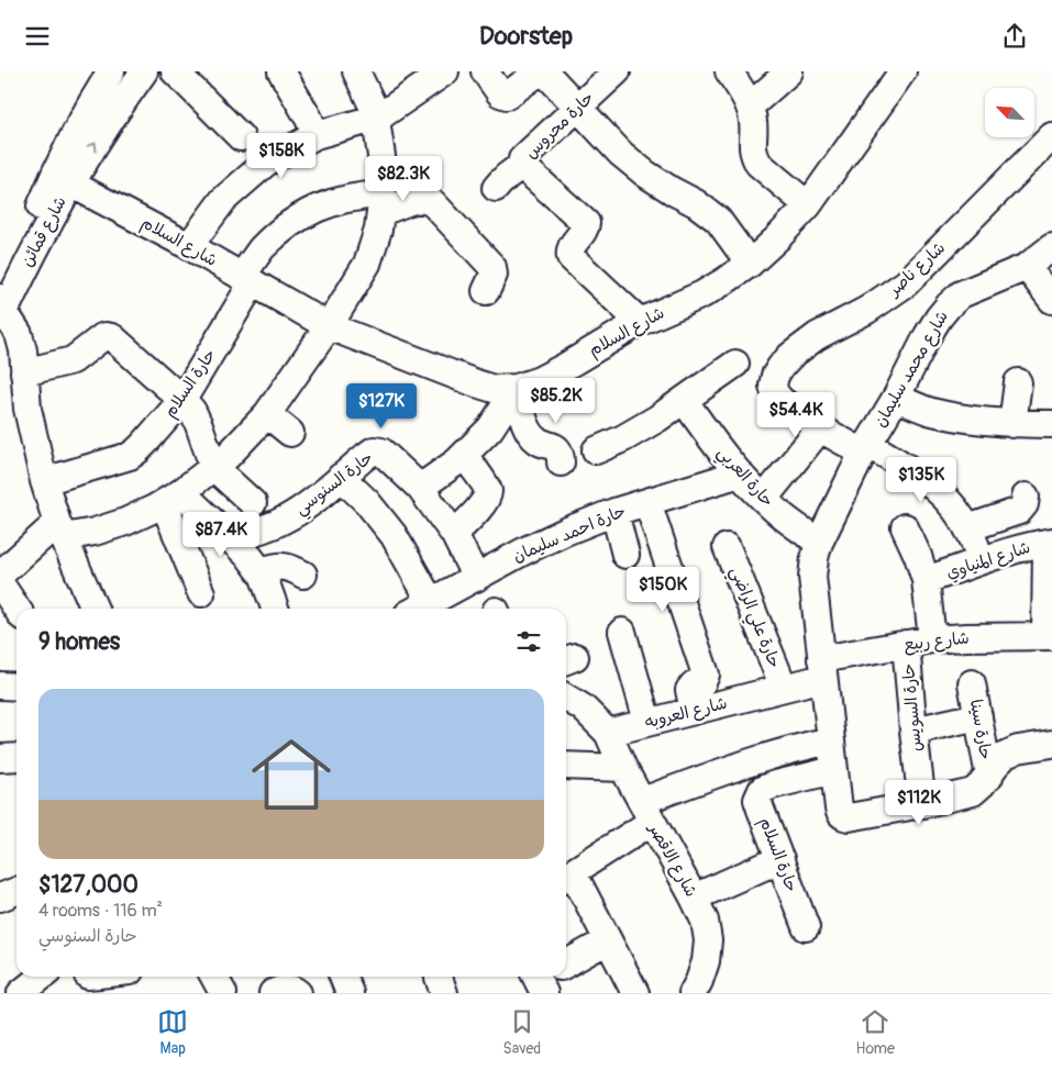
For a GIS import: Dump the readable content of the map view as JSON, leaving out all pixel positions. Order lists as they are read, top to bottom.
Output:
{
  "streets": {
    "street": [
      "حارة محروس",
      "شارع قمائن",
      "شارع السلام",
      "شارع ناصر",
      "شارع محمد سليمان",
      "حارة السلام",
      "حارة العربي",
      "حارة السنوسي",
      "حارة احمد سليمان",
      "شارع المنياوي",
      "حارة علي الراضي",
      "شارع ربيع",
      "حارة السويس",
      "شارع العروبه",
      "حارة سينا",
      "شارع الاقصر"
    ]
  },
  "crossings": [
    ["حارة محروس", "شارع السلام"],
    ["شارع قمائن", "شارع السلام"],
    ["شارع السلام", "حارة السلام"],
    ["شارع محمد سليمان", "حارة السلام"],
    ["شارع محمد سليمان", "حارة العربي"],
    ["شارع محمد سليمان", "شارع ربيع"],
    ["شارع محمد سليمان", "حارة السويس"],
    ["شارع محمد سليمان", "شارع العروبه"],
    ["حارة العربي", "حارة احمد سليمان"],
    ["حارة السنوسي", "حارة احمد سليمان"],
    ["حارة علي الراضي", "شارع العروبه"],
    ["شارع ربيع", "حارة السويس"],
    ["شارع ربيع", "شارع العروبه"],
    ["شارع العروبه", "شارع الاقصر"]
  ],
  "north": "top left",
  "page": {
    "header": "Doorstep",
    "price": [
      "$158K",
      "$82.3K",
      "$85.2K",
      "$127K",
      "$54.4K",
      "$135K",
      "$87.4K",
      "$150K",
      "$112K"
    ],
    "heading": "9 homes",
    "list": [
      {
        "name": "$127,000",
        "note": "4 rooms · 116 m² · حارة السنوسي"
      }
    ],
    "tabs": ["Map", "Saved", "Home"]
  }
}
